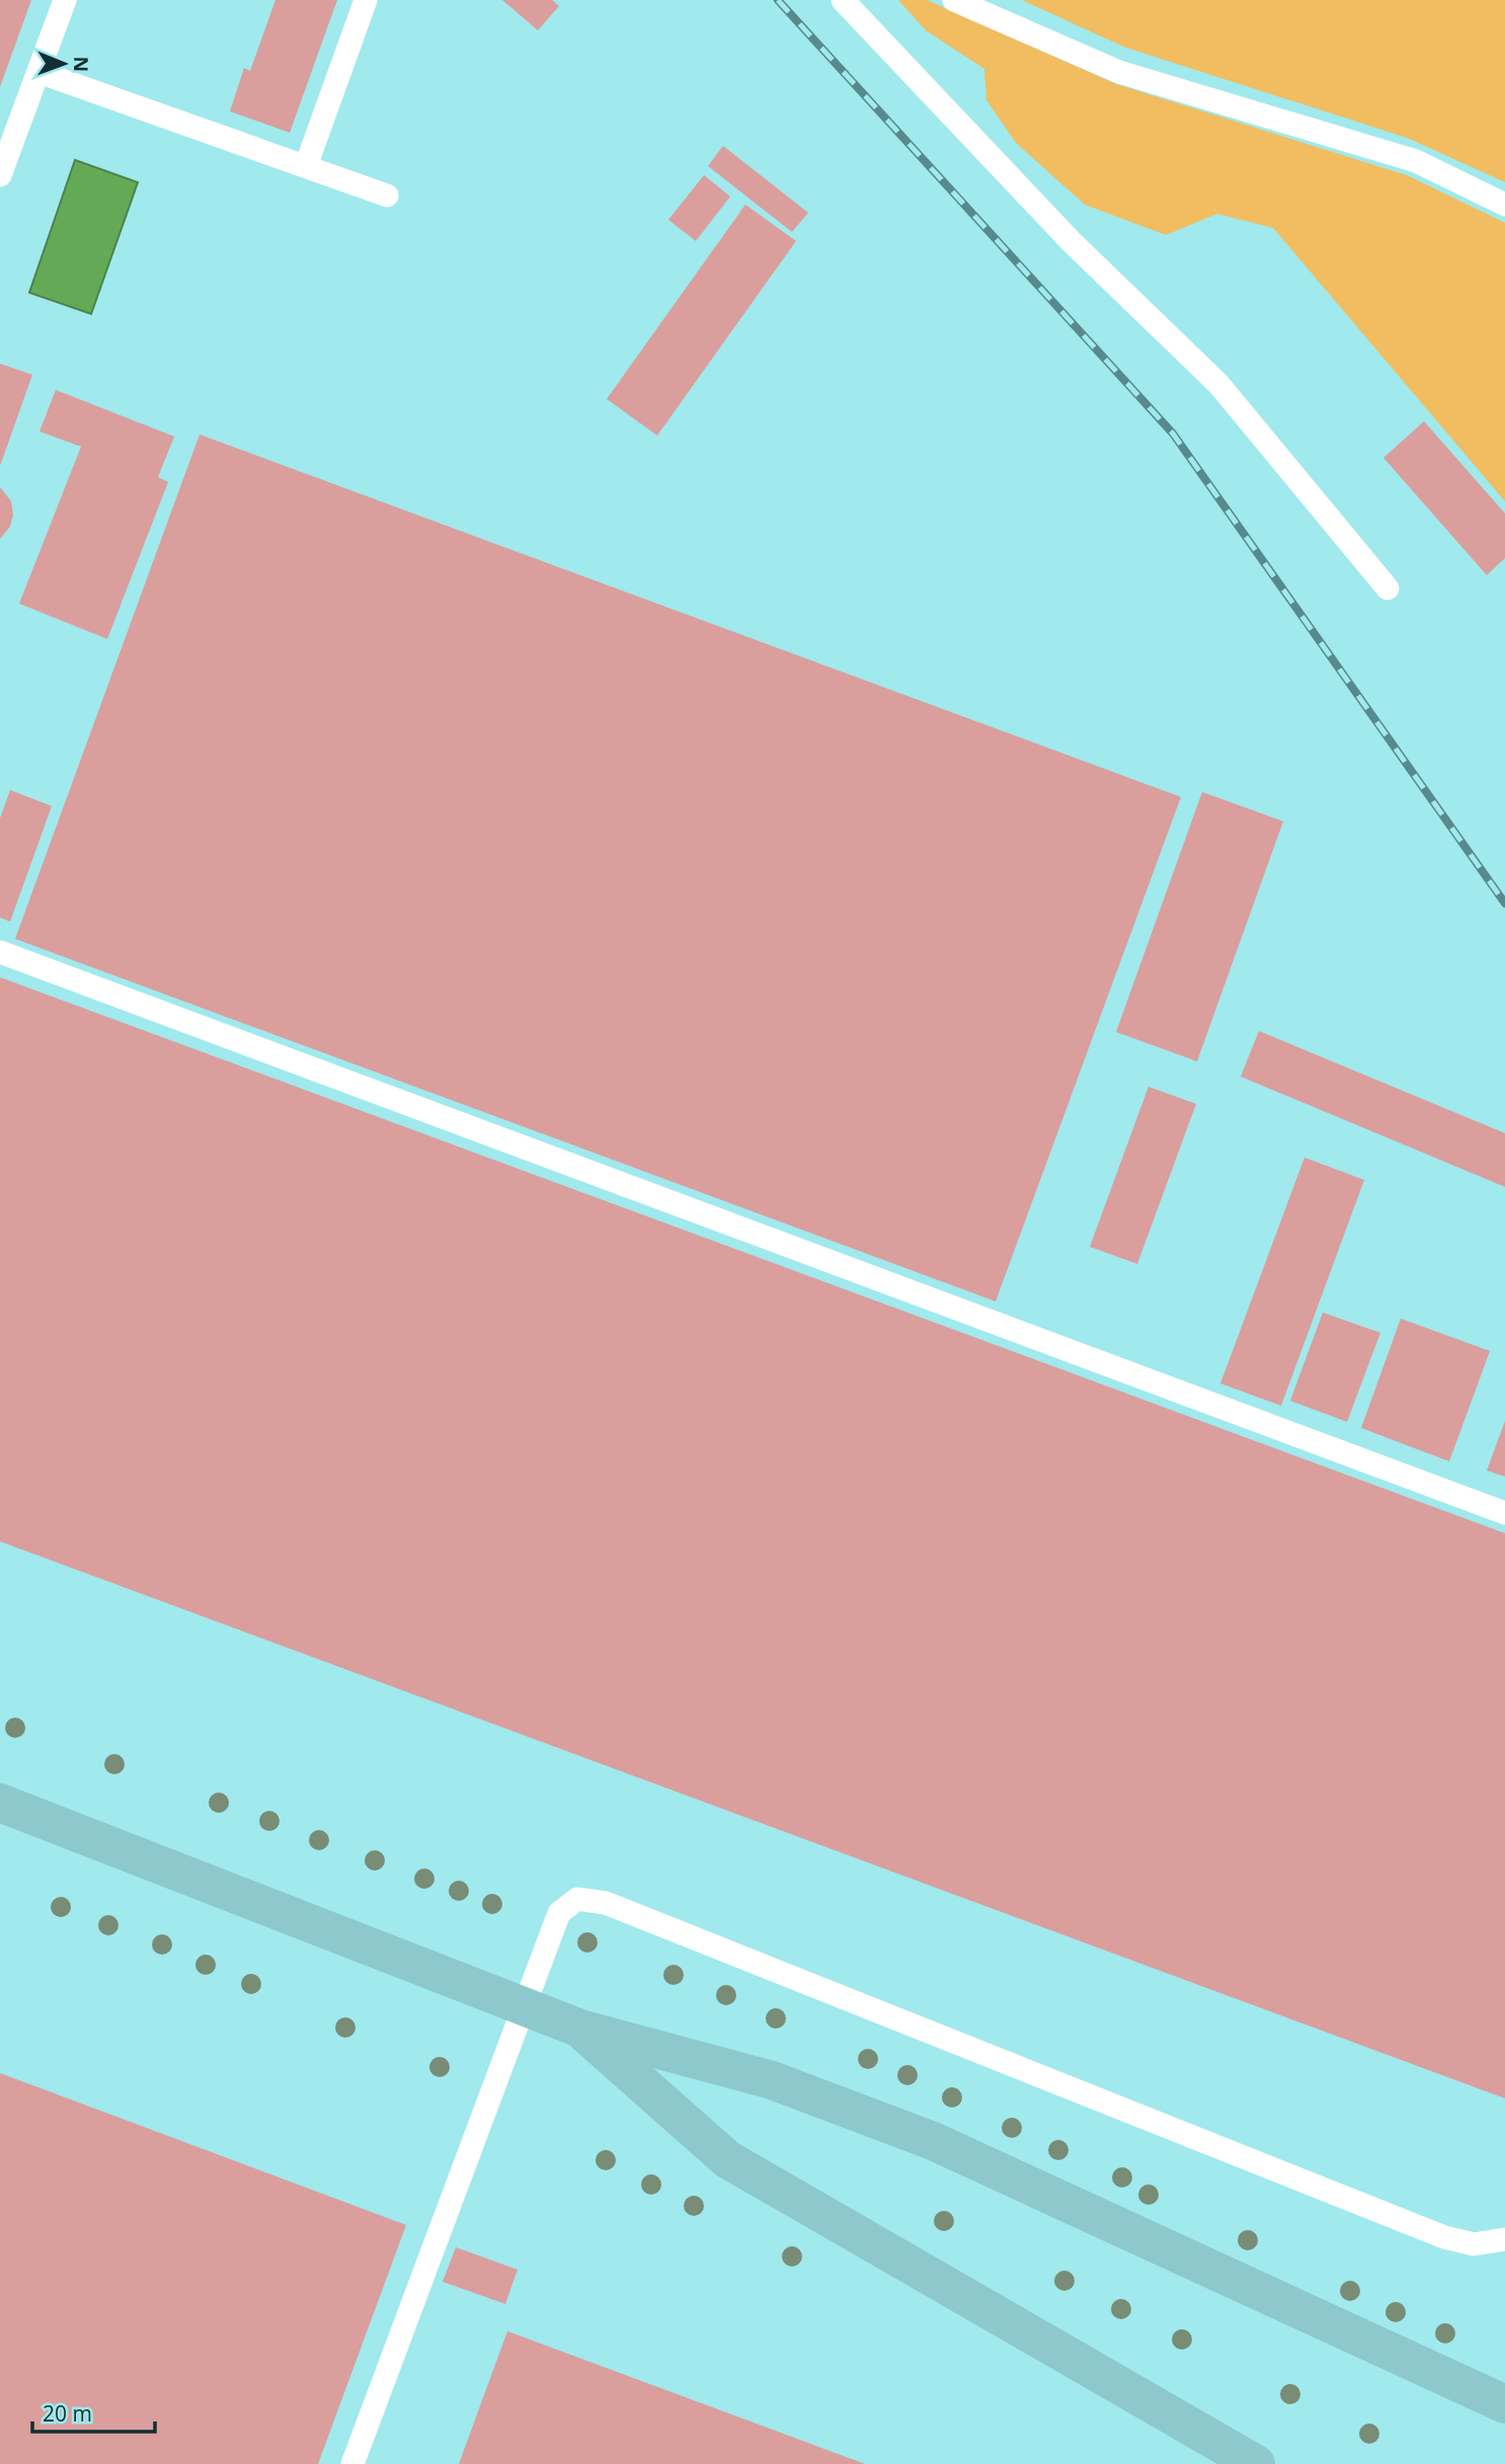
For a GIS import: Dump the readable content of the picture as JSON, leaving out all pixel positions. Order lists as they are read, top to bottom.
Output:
{
  "scale_bar": "20 m",
  "north": "right"
}
